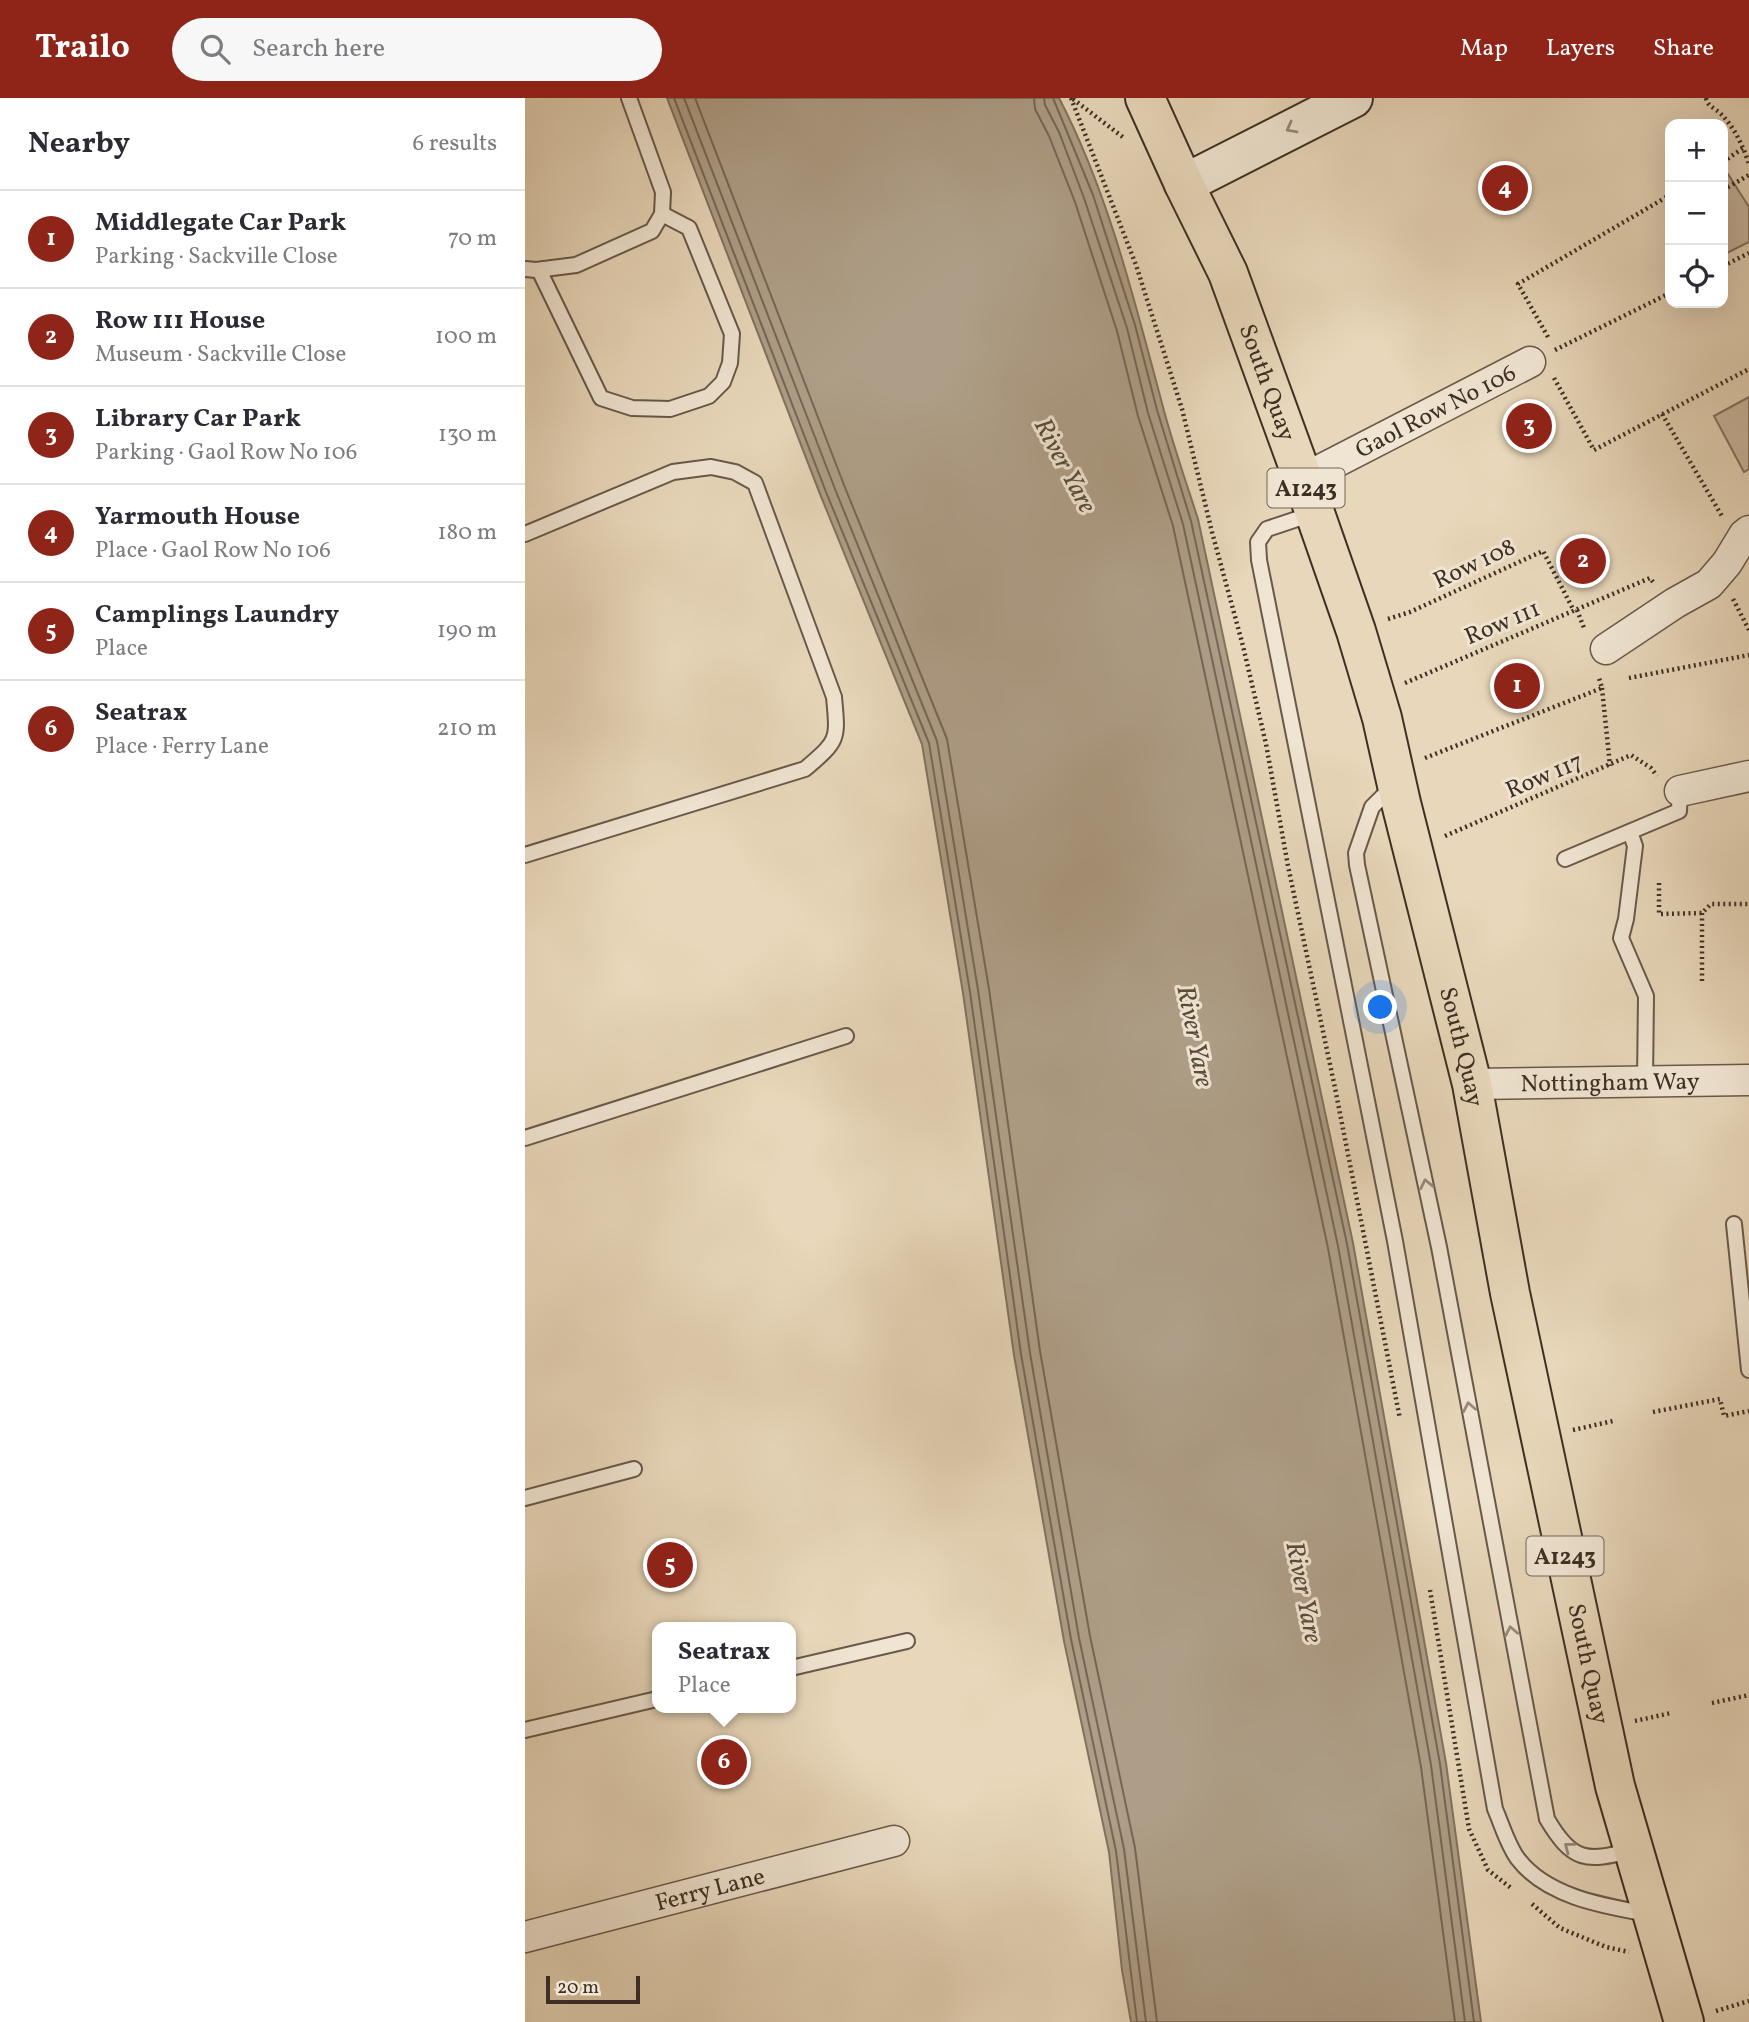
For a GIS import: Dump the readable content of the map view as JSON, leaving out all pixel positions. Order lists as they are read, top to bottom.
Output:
{
  "streets": {
    "main road": ["South Quay", "A1243"],
    "street": ["Gaol Row No 106", "Nottingham Way", "Ferry Lane"],
    "path": ["Row 108", "Row 111", "Row 117"]
  },
  "crossings": [
    ["South Quay", "Gaol Row No 106"],
    ["South Quay", "Row 108"],
    ["South Quay", "Row 111"],
    ["South Quay", "Row 117"],
    ["South Quay", "Nottingham Way"],
    ["Row 108", "Row 111"]
  ],
  "water": ["River Yare"],
  "scale_bar": "20 m",
  "page": {
    "header": "Trailo",
    "search": "Search here",
    "nav": ["Map", "Layers", "Share"],
    "heading": ["Nearby", "6 results"],
    "map_buttons": ["+", "−"],
    "pins": [
      "4",
      "3",
      "2",
      "1",
      "5",
      "6"
    ],
    "list": [
      {
        "mark": "1",
        "name": "Middlegate Car Park",
        "note": "Parking · Sackville Close",
        "value": "70 m"
      },
      {
        "mark": "2",
        "name": "Row 111 House",
        "note": "Museum · Sackville Close",
        "value": "100 m"
      },
      {
        "mark": "3",
        "name": "Library Car Park",
        "note": "Parking · Gaol Row No 106",
        "value": "130 m"
      },
      {
        "mark": "4",
        "name": "Yarmouth House",
        "note": "Place · Gaol Row No 106",
        "value": "180 m"
      },
      {
        "mark": "5",
        "name": "Camplings Laundry",
        "note": "Place",
        "value": "190 m"
      },
      {
        "mark": "6",
        "name": "Seatrax",
        "note": "Place · Ferry Lane",
        "value": "210 m"
      }
    ],
    "popup": ["Seatrax", "Place"],
    "scale": "20 m"
  }
}
